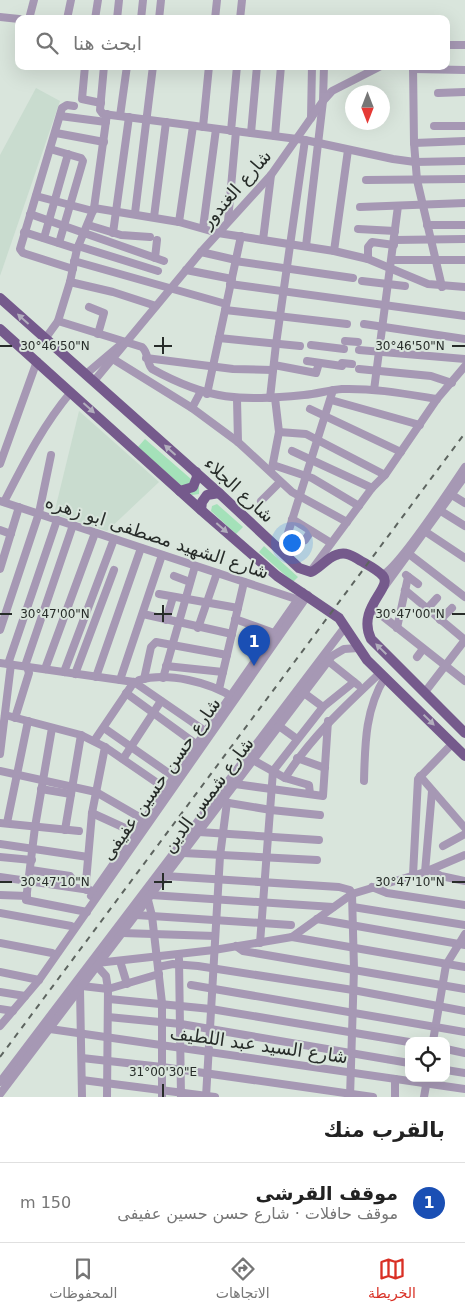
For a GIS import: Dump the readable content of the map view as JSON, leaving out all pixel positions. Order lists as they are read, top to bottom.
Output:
{
  "streets": {
    "main road": ["شارع الجلاء"],
    "street": [
      "شارع الغندور",
      "شارع الشهيد مصطفى ابو زهره",
      "شارع حسن حسين عفيفى",
      "شارع شمس الدين",
      "شارع السيد عبد اللطيف"
    ]
  },
  "crossings": [
    ["شارع الغندور", "شارع الجلاء"],
    ["شارع الشهيد مصطفى ابو زهره", "شارع حسن حسين عفيفى"],
    ["شارع شمس الدين", "شارع السيد عبد اللطيف"]
  ],
  "north": "bottom",
  "page": {
    "search": "ابحث هنا",
    "pins": "1",
    "heading": "بالقرب منك",
    "list": [
      {
        "mark": "1",
        "name": "موقف القرشى",
        "note": "موقف حافلات · شارع حسن حسين عفيفى",
        "value": "150 m"
      }
    ],
    "nav": ["الخريطة", "الاتجاهات", "المحفوظات"]
  },
  "coordinates": [
    "30°46'50\"N",
    "30°47'00\"N",
    "30°47'10\"N",
    "31°00'30\"E"
  ]
}
